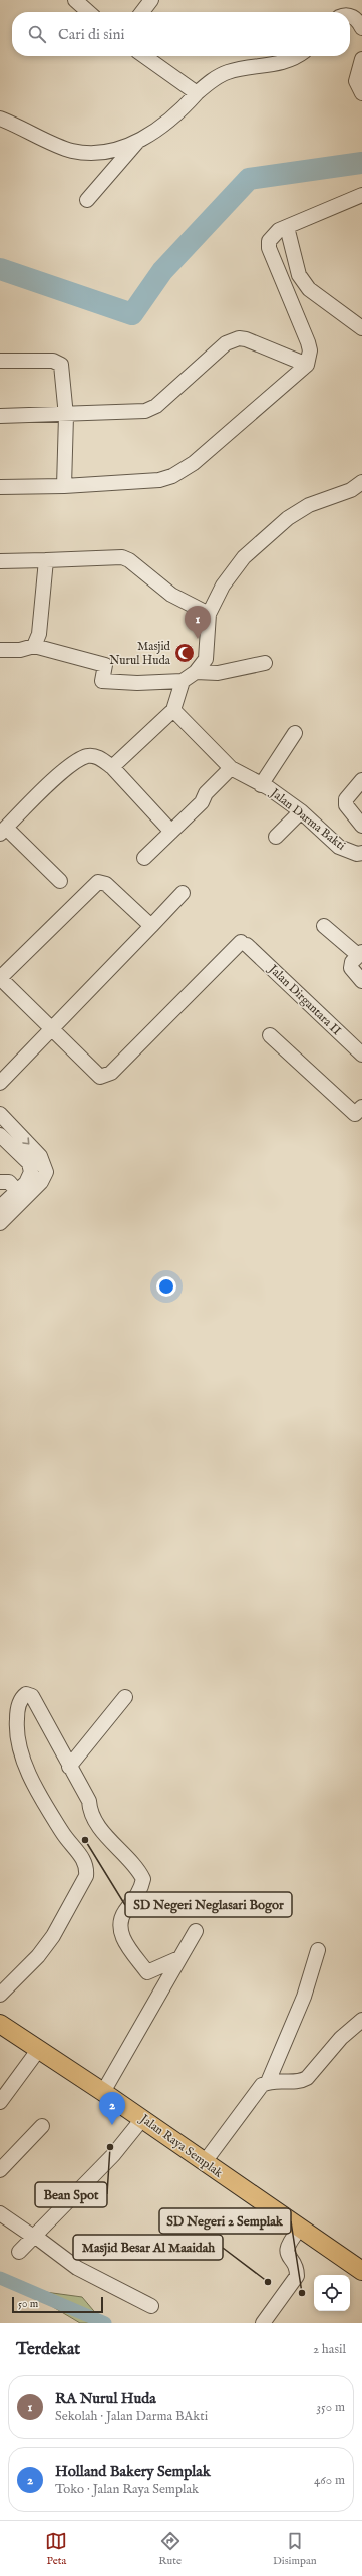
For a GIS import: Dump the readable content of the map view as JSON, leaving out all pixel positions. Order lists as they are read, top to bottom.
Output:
{
  "streets": {
    "main road": ["Jalan Raya Semplak"],
    "street": ["Jalan Darma Bakti", "Jalan Dirgantara II"]
  },
  "places": {
    "mosque": ["Masjid Nurul Huda"],
    "other": [
      "SD Negeri Neglasari Bogor",
      "Bean Spot",
      "Masjid Besar Al Maaidah",
      "SD Negeri 2 Semplak"
    ]
  },
  "scale_bar": "50 m",
  "page": {
    "search": "Cari di sini",
    "pins": ["1", "2"],
    "scale": "50 m",
    "heading": ["Terdekat", "2 hasil"],
    "list": [
      {
        "mark": "1",
        "name": "RA Nurul Huda",
        "note": "Sekolah · Jalan Darma BAkti",
        "value": "350 m"
      },
      {
        "mark": "2",
        "name": "Holland Bakery Semplak",
        "note": "Toko · Jalan Raya Semplak",
        "value": "460 m"
      }
    ],
    "nav": ["Peta", "Rute", "Disimpan"]
  }
}
